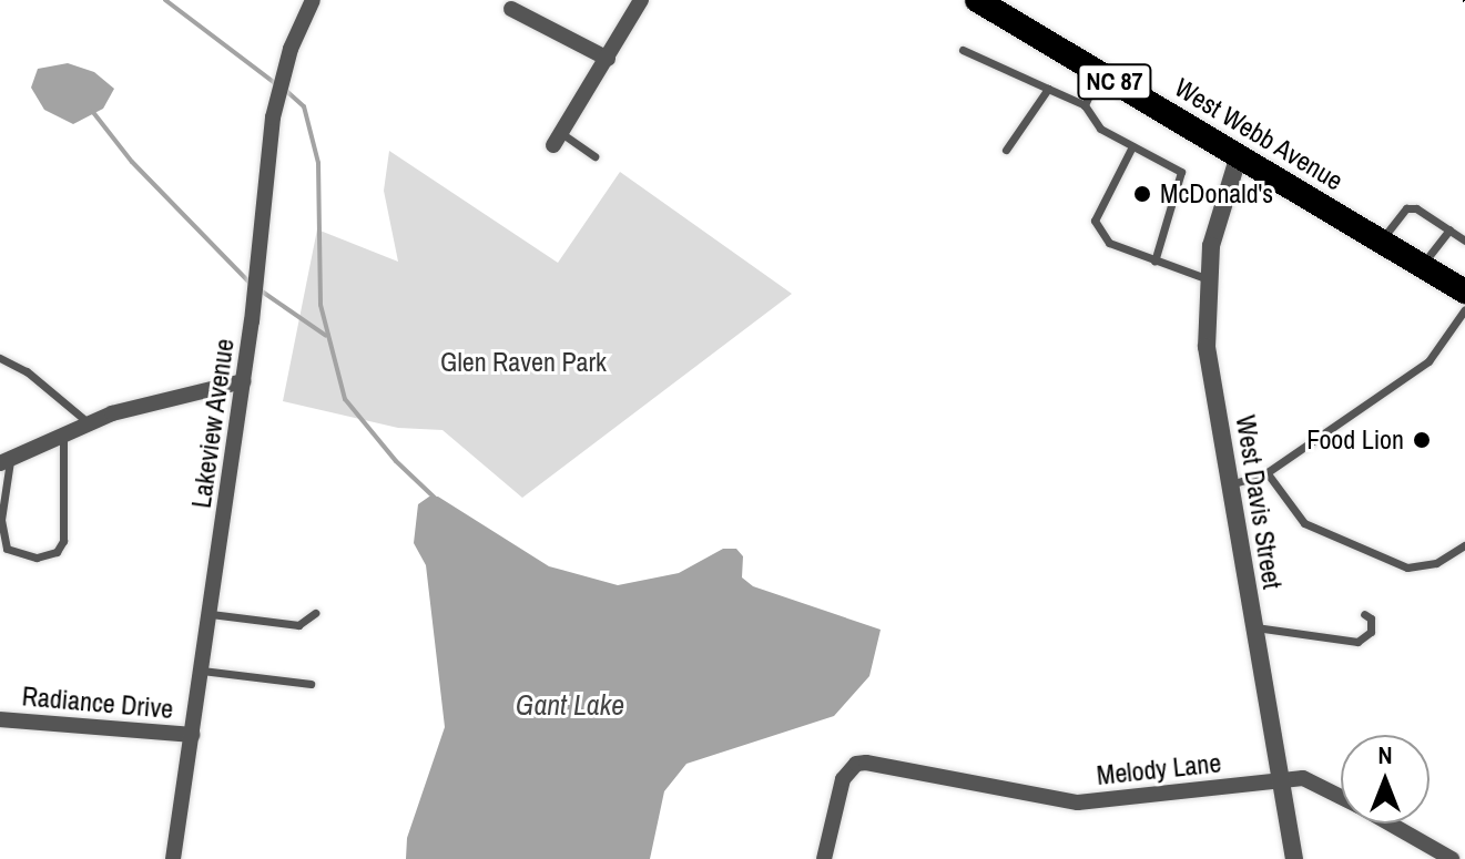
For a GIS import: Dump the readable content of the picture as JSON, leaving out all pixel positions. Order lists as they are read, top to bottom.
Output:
{
  "streets": {
    "highway": ["NC 87", "West Webb Avenue"],
    "street": [
      "Lakeview Avenue",
      "West Davis Street",
      "Radiance Drive",
      "Melody Lane"
    ]
  },
  "crossings": [
    ["West Webb Avenue", "West Davis Street"],
    ["Lakeview Avenue", "Radiance Drive"],
    ["West Davis Street", "Melody Lane"]
  ],
  "water": ["Gant Lake"],
  "parks": ["Glen Raven Park"],
  "places": ["McDonald's", "Food Lion"],
  "north": "top"
}
